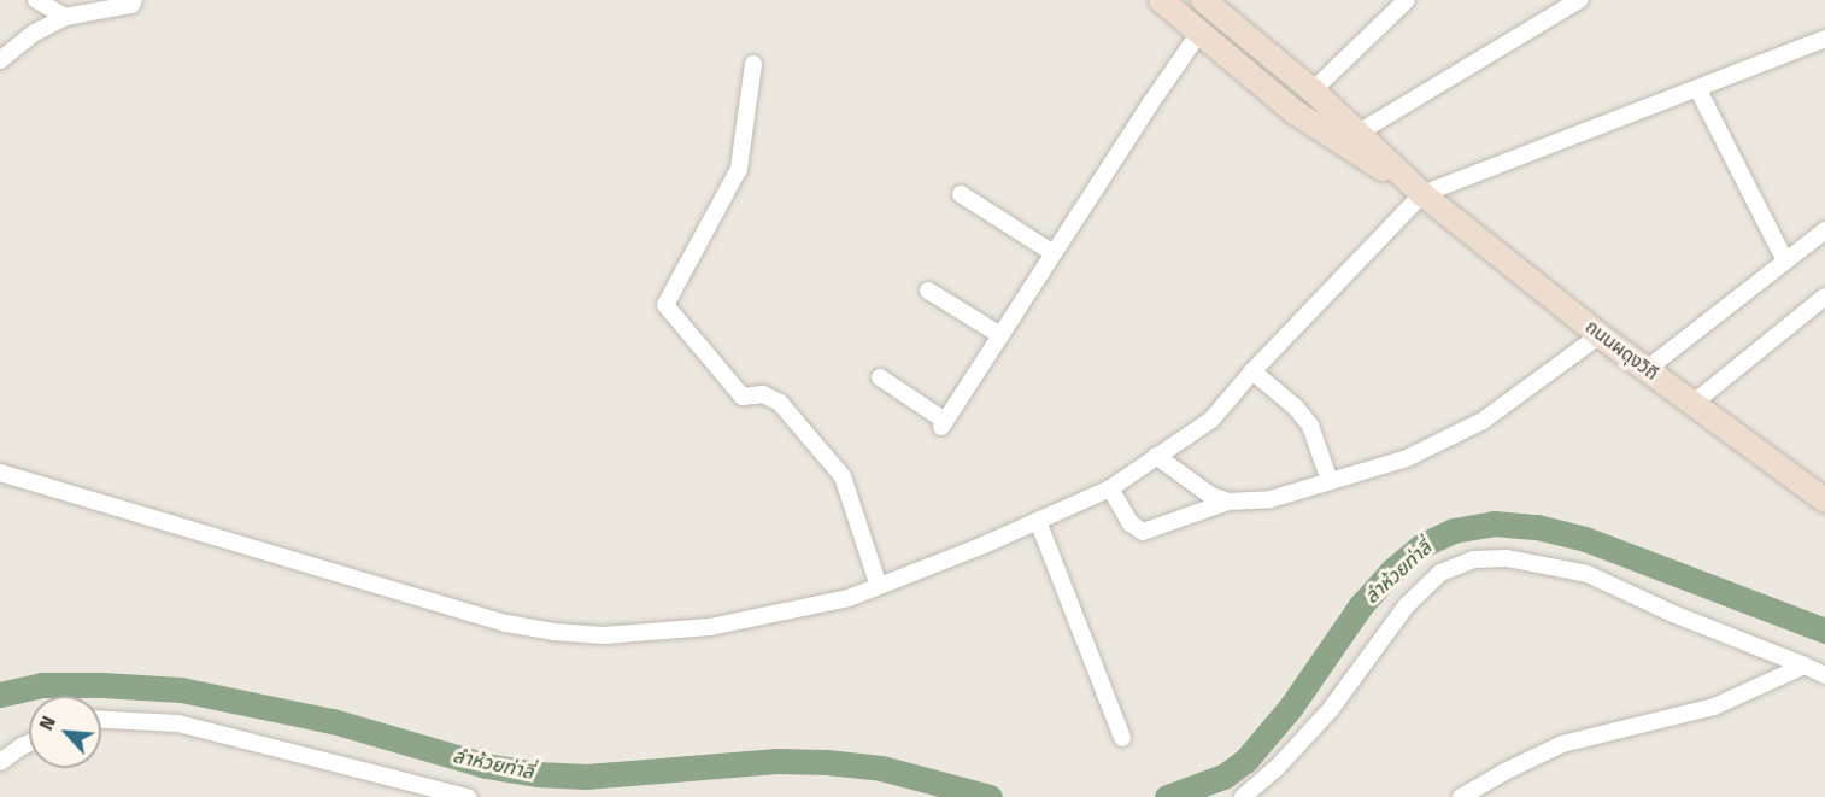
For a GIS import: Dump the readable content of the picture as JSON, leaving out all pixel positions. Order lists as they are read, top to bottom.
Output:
{
  "streets": {
    "main road": ["ถนนผดุงวิถี"]
  },
  "water": ["ลำห้วยท่าลี่"],
  "north": "top left"
}
